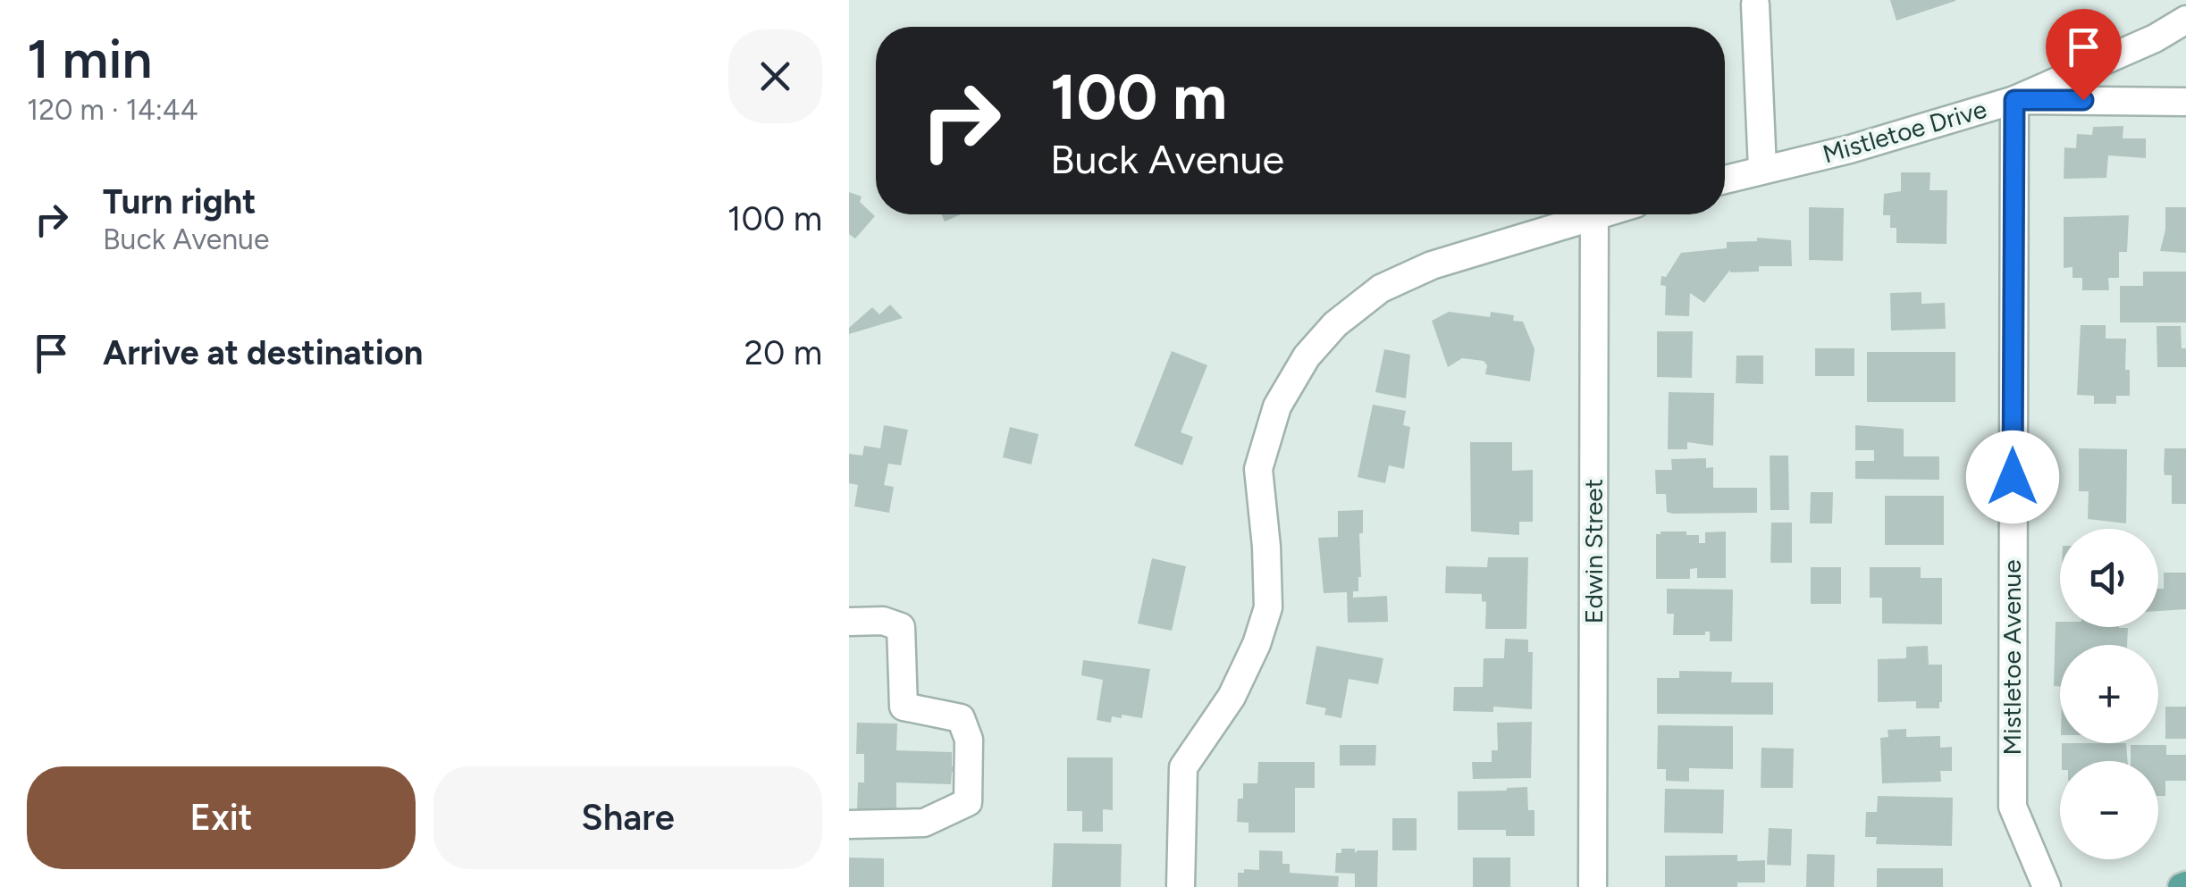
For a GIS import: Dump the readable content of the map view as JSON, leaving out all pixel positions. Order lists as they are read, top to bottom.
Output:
{
  "streets": {
    "street": ["Mistletoe Drive", "Edwin Street", "Mistletoe Avenue"]
  },
  "crossings": [
    ["Mistletoe Drive", "Mistletoe Avenue"]
  ],
  "page": {
    "heading": ["1 min", "120 m · 14:44"],
    "turn": ["100 m", "Buck Avenue"],
    "list": [
      {
        "name": "Turn right",
        "note": "Buck Avenue",
        "value": "100 m"
      },
      {
        "name": "Arrive at destination",
        "value": "20 m"
      }
    ],
    "map_buttons": ["+", "−"],
    "buttons": ["Exit", "Share"]
  }
}
